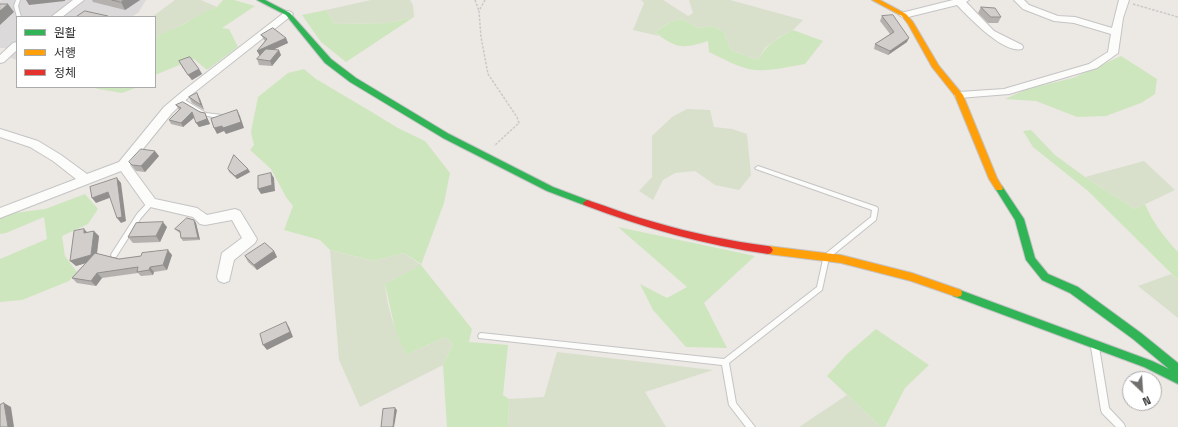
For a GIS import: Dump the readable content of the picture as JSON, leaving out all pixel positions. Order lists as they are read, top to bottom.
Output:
{
  "legend": ["원활", "서행", "정체"],
  "north": "bottom right"
}
